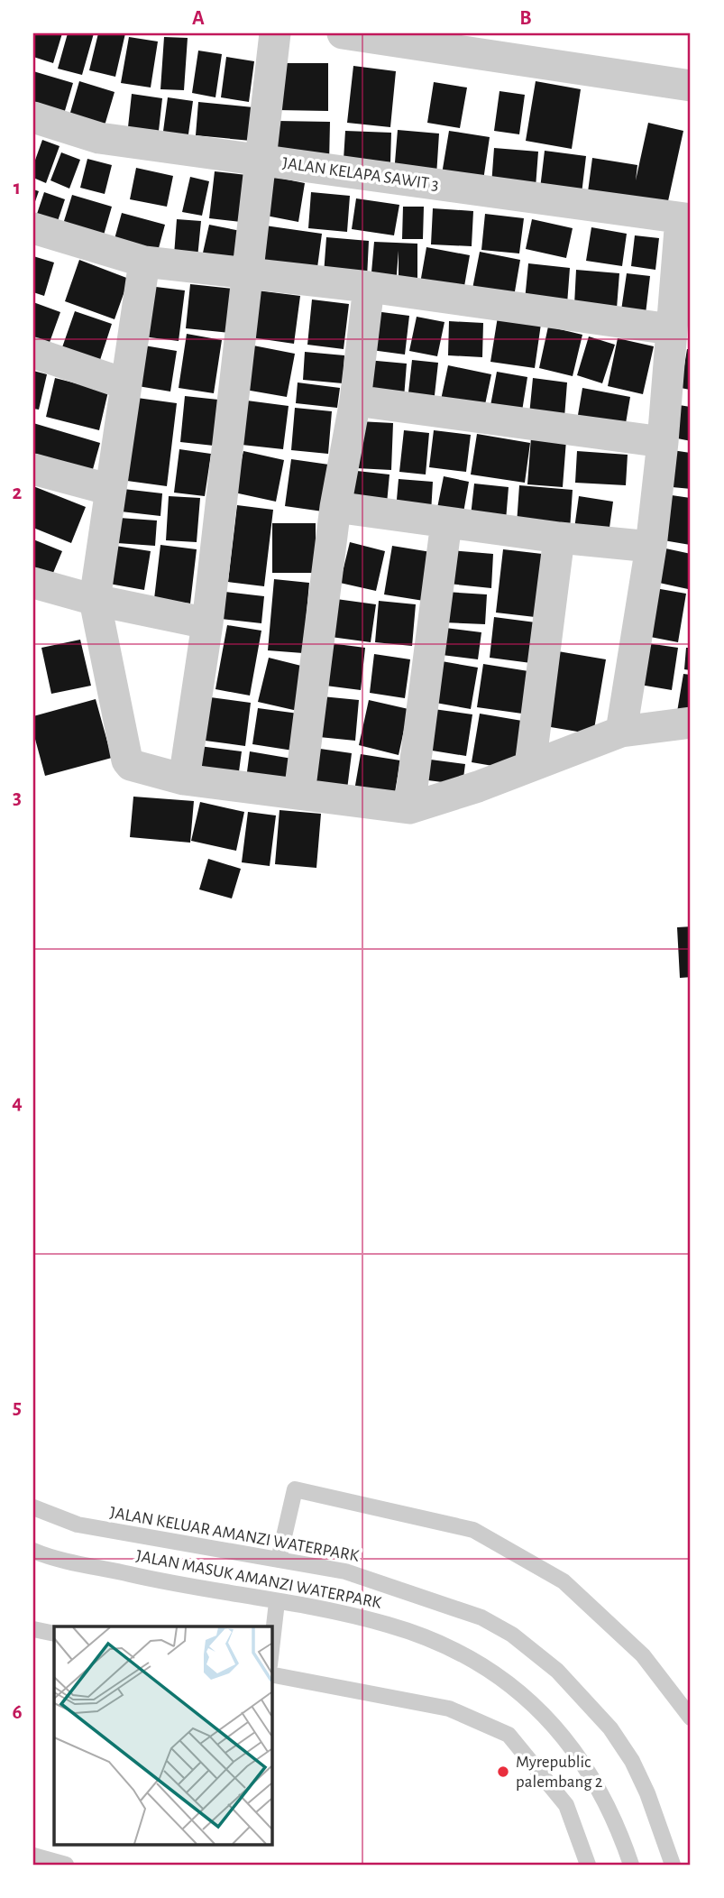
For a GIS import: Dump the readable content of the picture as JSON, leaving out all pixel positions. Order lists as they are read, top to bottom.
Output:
{
  "streets": {
    "street": ["JALAN KELAPA SAWIT 3"],
    "lane": ["JALAN KELUAR AMANZI WATERPARK", "JALAN MASUK AMANZI WATERPARK"]
  },
  "places": ["Myrepublic palembang 2"],
  "grid": {
    "columns": ["A", "B"],
    "rows": [
      "1",
      "2",
      "3",
      "4",
      "5",
      "6"
    ]
  }
}
